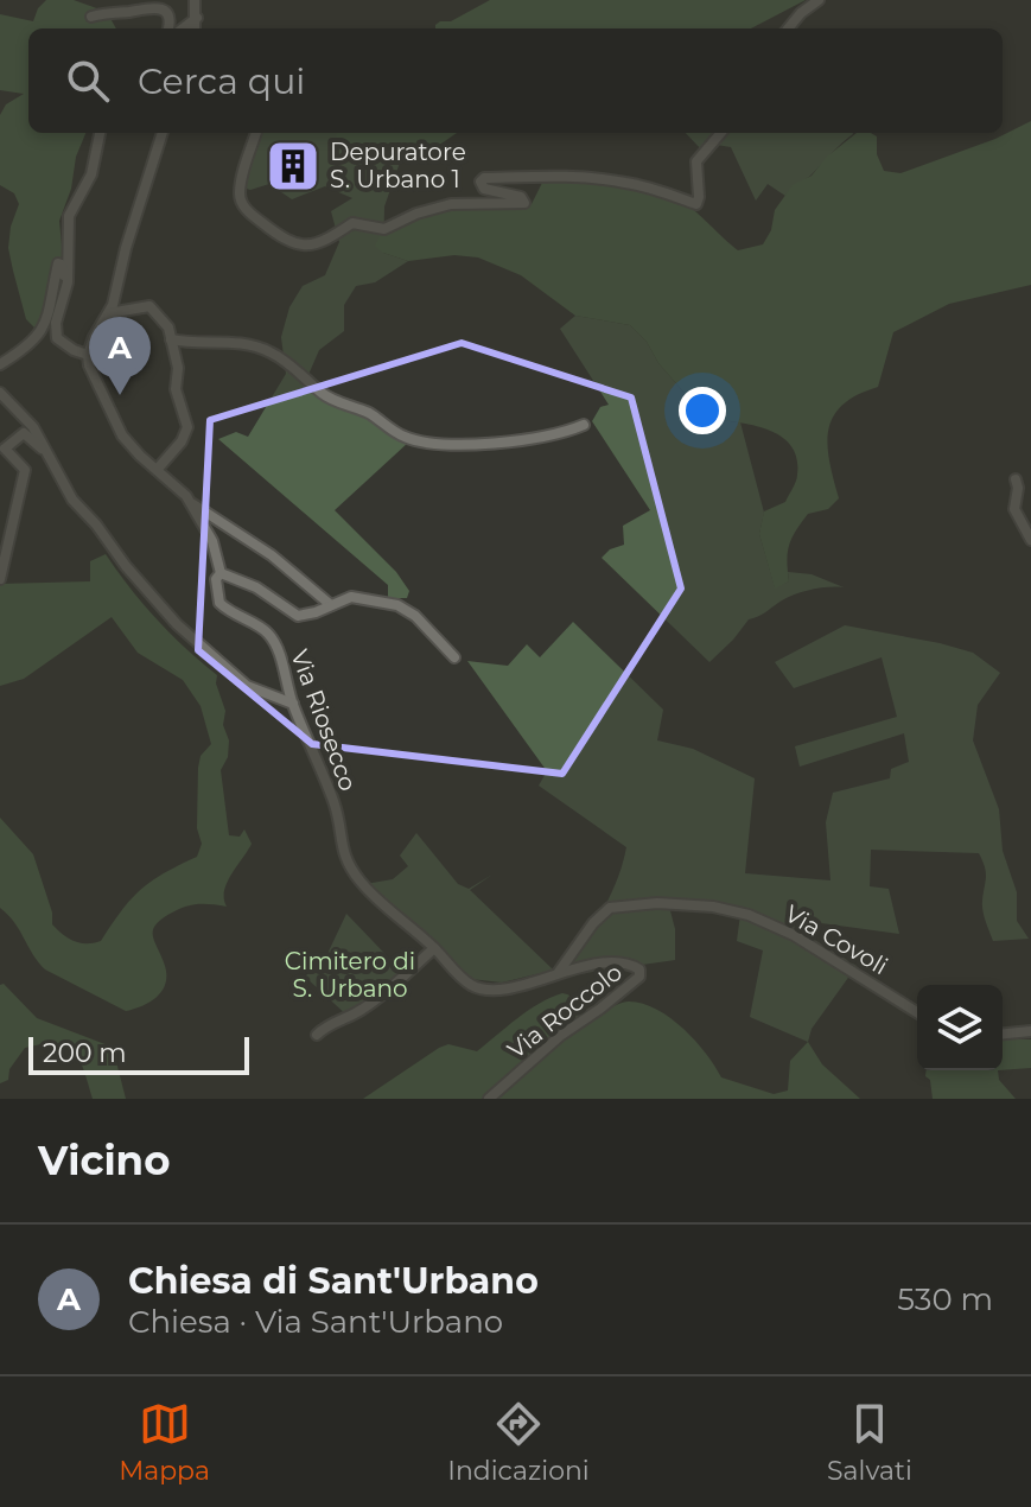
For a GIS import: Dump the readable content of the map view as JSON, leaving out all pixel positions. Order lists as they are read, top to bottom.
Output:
{
  "streets": {
    "street": ["Via Riosecco", "Via Covoli", "Via Roccolo"]
  },
  "crossings": [
    ["Via Riosecco", "Via Covoli"],
    ["Via Riosecco", "Via Roccolo"],
    ["Via Covoli", "Via Roccolo"]
  ],
  "parks": ["Cimitero di S. Urbano"],
  "places": {
    "building": ["Depuratore S. Urbano 1"]
  },
  "scale_bar": "200 m",
  "page": {
    "search": "Cerca qui",
    "pins": "A",
    "scale": "200 m",
    "heading": "Vicino",
    "list": [
      {
        "mark": "A",
        "name": "Chiesa di Sant'Urbano",
        "note": "Chiesa · Via Sant'Urbano",
        "value": "530 m"
      }
    ],
    "nav": ["Mappa", "Indicazioni", "Salvati"]
  }
}
